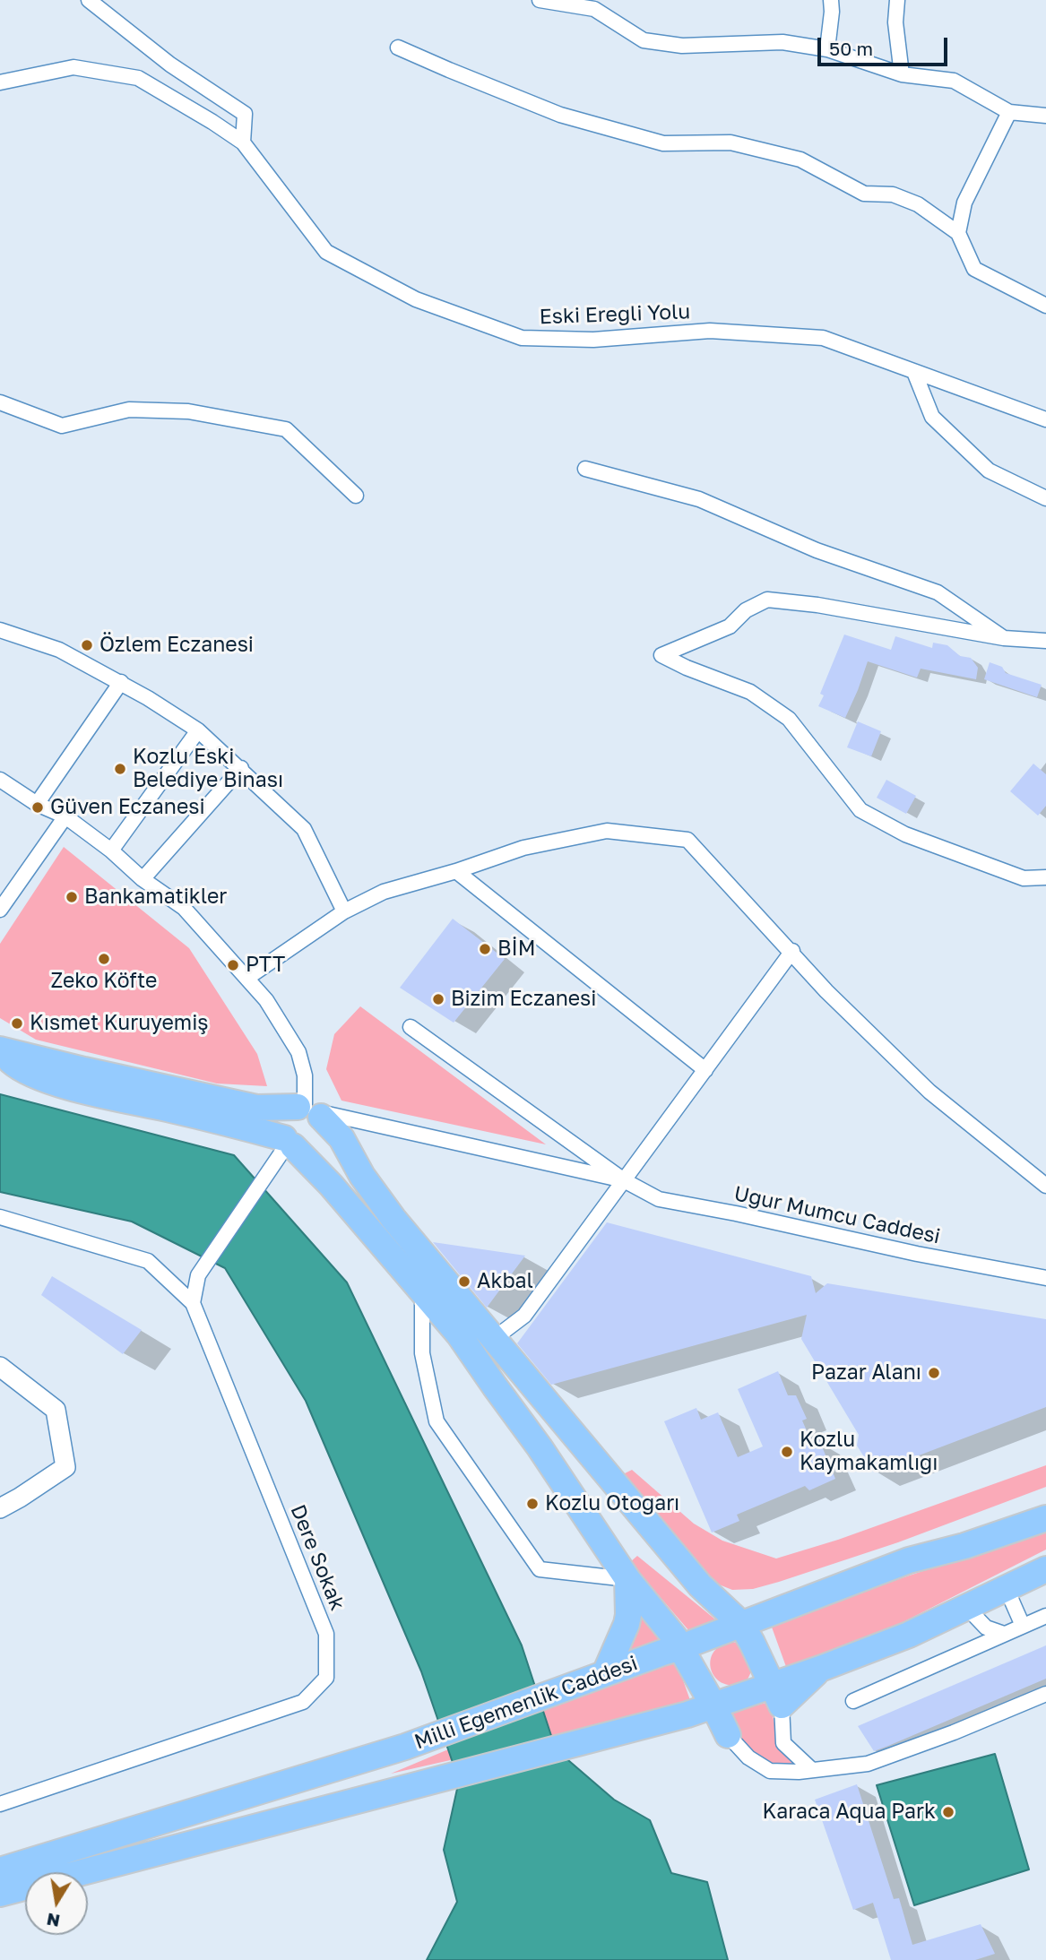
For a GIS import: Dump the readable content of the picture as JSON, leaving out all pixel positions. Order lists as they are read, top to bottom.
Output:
{
  "streets": {
    "highway": ["Milli Egemenlik Caddesi"],
    "street": ["Eski Ereğli Yolu", "Uğur Mumcu Caddesi", "Dere Sokak"]
  },
  "places": [
    "Özlem Eczanesi",
    "Kozlu Eski Belediye Binası",
    "Güven Eczanesi",
    "Bankamatikler",
    "BİM",
    "Zeko Köfte",
    "PTT",
    "Bizim Eczanesi",
    "Kısmet Kuruyemiş",
    "Akbal",
    "Pazar Alanı",
    "Kozlu Kaymakamlığı",
    "Kozlu Otogarı",
    "Karaca Aqua Park"
  ],
  "scale_bar": "50 m",
  "north": "bottom"
}
